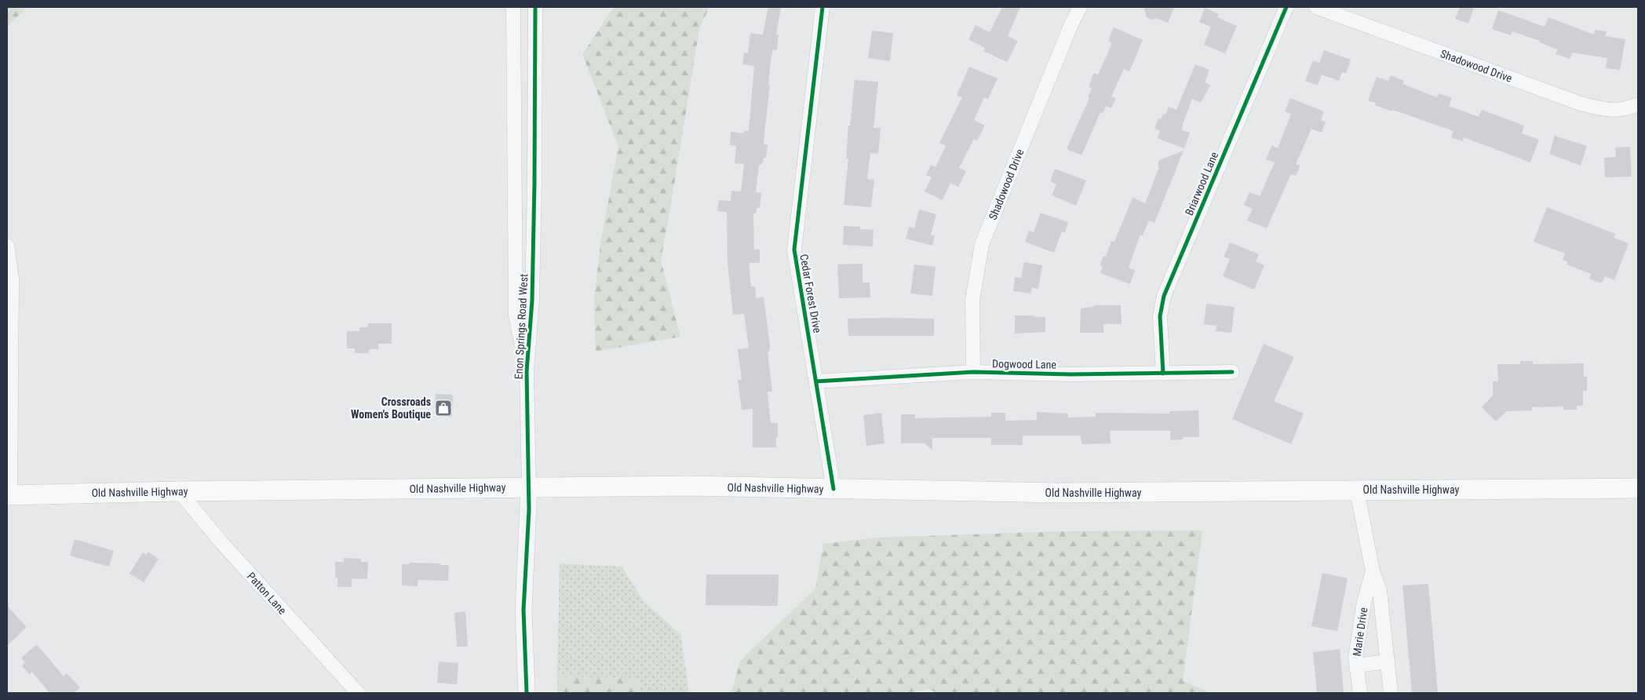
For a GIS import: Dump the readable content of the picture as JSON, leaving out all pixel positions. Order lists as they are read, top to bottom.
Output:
{
  "streets": {
    "main road": ["Old Nashville Highway"],
    "street": [
      "Shadowood Drive",
      "Briarwood Lane",
      "Cedar Forest Drive",
      "Enon Springs Road West",
      "Dogwood Lane",
      "Patton Lane",
      "Marie Drive"
    ]
  },
  "crossings": [
    ["Shadowood Drive", "Dogwood Lane"],
    ["Briarwood Lane", "Dogwood Lane"],
    ["Cedar Forest Drive", "Dogwood Lane"],
    ["Cedar Forest Drive", "Old Nashville Highway"],
    ["Enon Springs Road West", "Old Nashville Highway"],
    ["Old Nashville Highway", "Patton Lane"],
    ["Old Nashville Highway", "Marie Drive"]
  ],
  "places": {
    "shop": ["Crossroads Women's Boutique"]
  }
}
